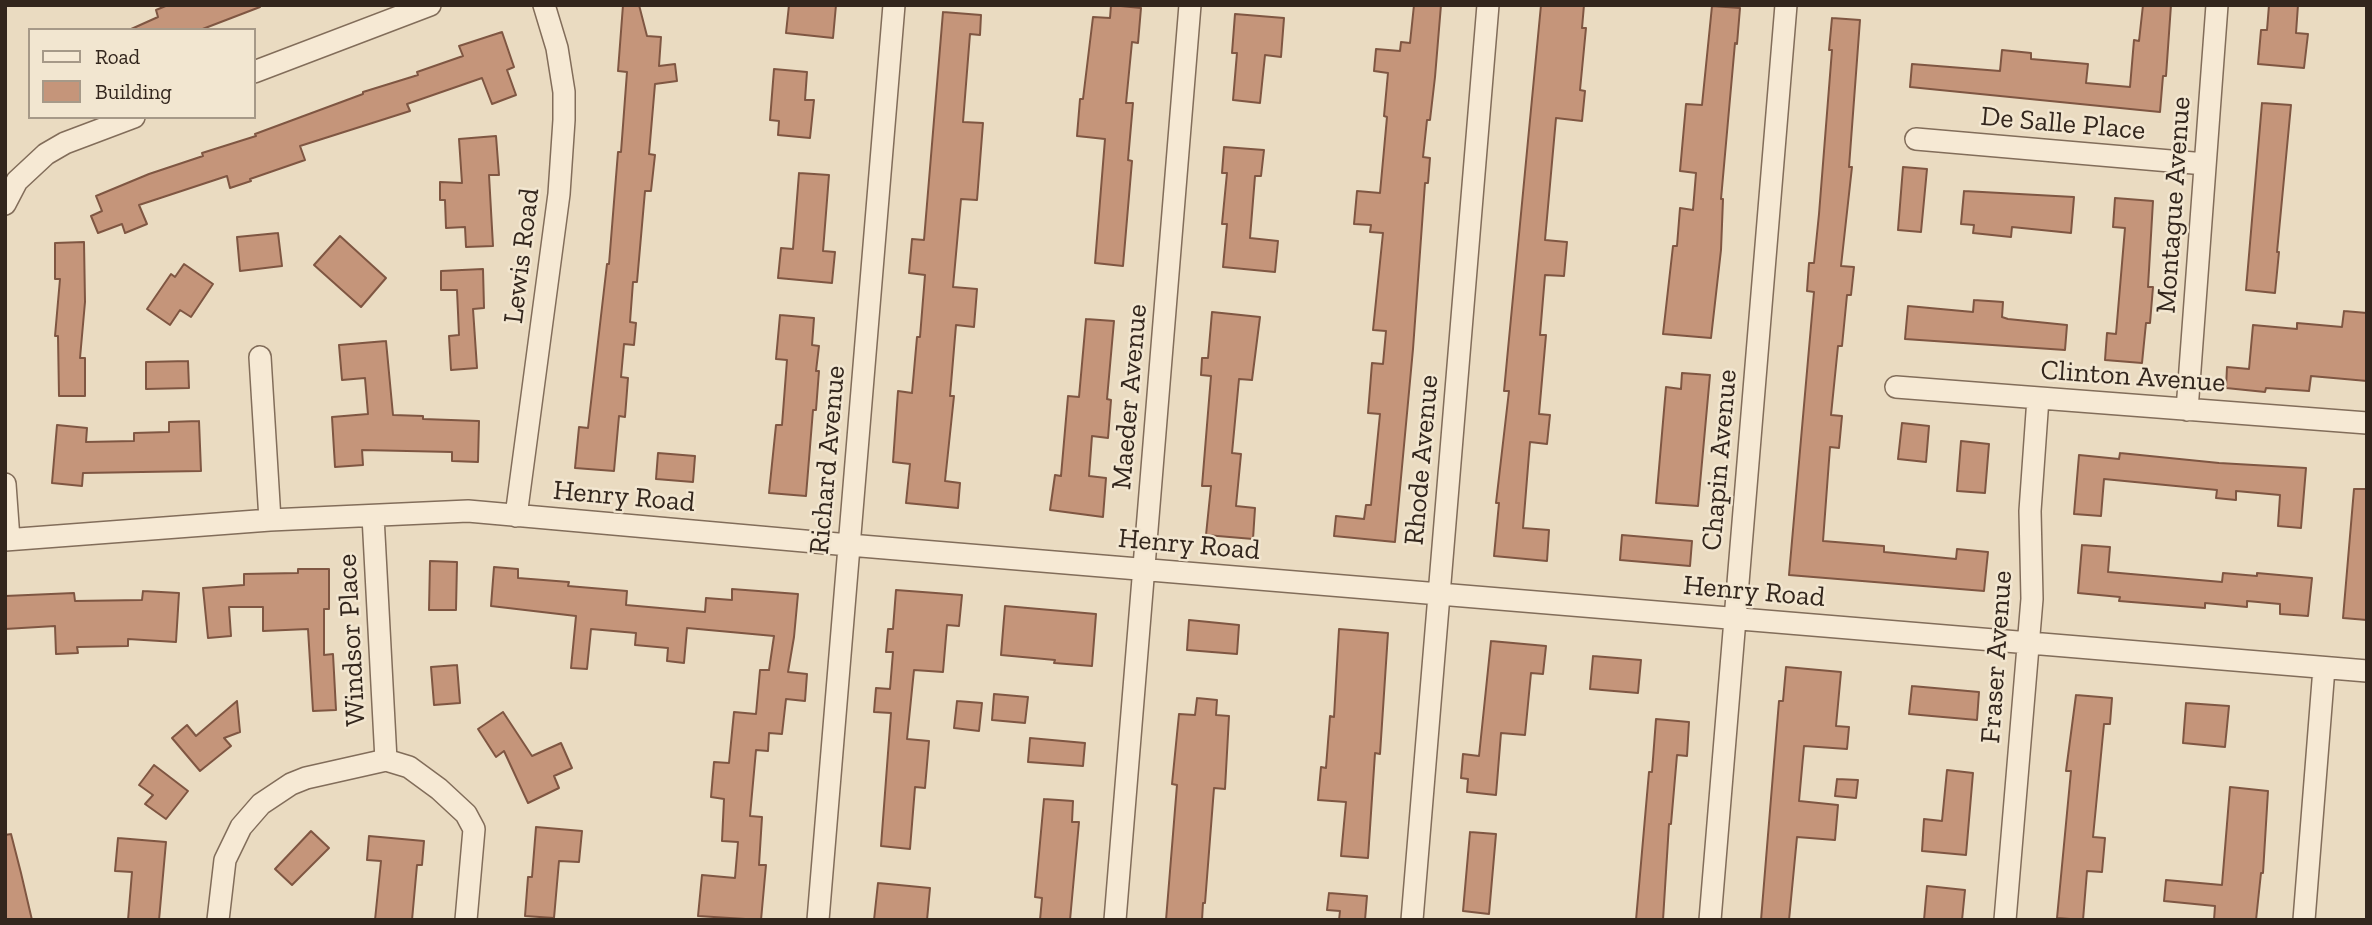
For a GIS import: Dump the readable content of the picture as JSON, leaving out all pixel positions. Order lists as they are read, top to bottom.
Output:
{
  "streets": {
    "street": [
      "De Salle Place",
      "Montague Avenue",
      "Lewis Road",
      "Clinton Avenue",
      "Maeder Avenue",
      "Richard Avenue",
      "Rhode Avenue",
      "Chapin Avenue",
      "Henry Road",
      "Windsor Place",
      "Fraser Avenue"
    ]
  },
  "crossings": [
    ["De Salle Place", "Montague Avenue"],
    ["Montague Avenue", "Clinton Avenue"],
    ["Lewis Road", "Henry Road"],
    ["Clinton Avenue", "Fraser Avenue"],
    ["Maeder Avenue", "Henry Road"],
    ["Richard Avenue", "Henry Road"],
    ["Rhode Avenue", "Henry Road"],
    ["Chapin Avenue", "Henry Road"],
    ["Henry Road", "Windsor Place"],
    ["Henry Road", "Fraser Avenue"]
  ],
  "legend": ["Road", "Building"]
}
